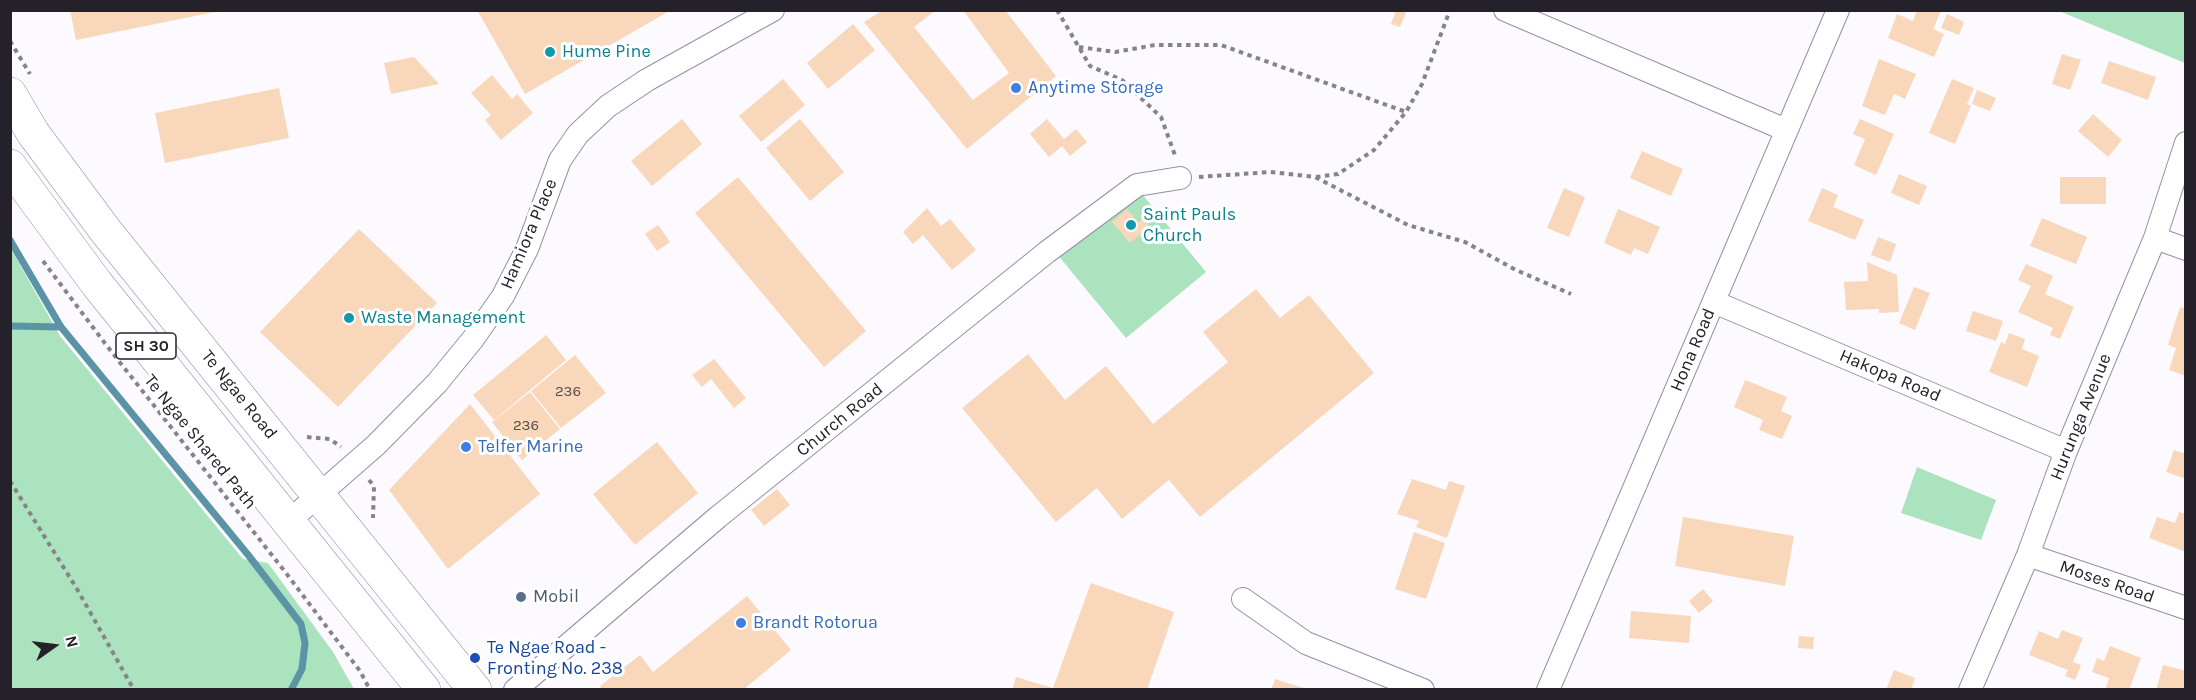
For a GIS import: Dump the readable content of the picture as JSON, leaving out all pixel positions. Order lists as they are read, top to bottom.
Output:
{
  "streets": {
    "highway": ["SH 30", "Te Ngae Road"],
    "street": [
      "Hamiora Place",
      "Hona Road",
      "Hakopa Road",
      "Hurunga Avenue",
      "Church Road",
      "Moses Road"
    ],
    "path": ["Te Ngae Shared Path"]
  },
  "crossings": [
    ["Hamiora Place", "SH 30"],
    ["Hamiora Place", "Te Ngae Road"],
    ["Hona Road", "Hakopa Road"],
    ["Hakopa Road", "Hurunga Avenue"],
    ["Hurunga Avenue", "Moses Road"]
  ],
  "places": [
    "Hume Pine",
    "Anytime Storage",
    "Saint Pauls Church",
    "Waste Management",
    "Telfer Marine",
    "Mobil",
    "Brandt Rotorua",
    "Te Ngae Road - Fronting No. 238"
  ],
  "house_numbers": ["236", "236"],
  "north": "right"
}
